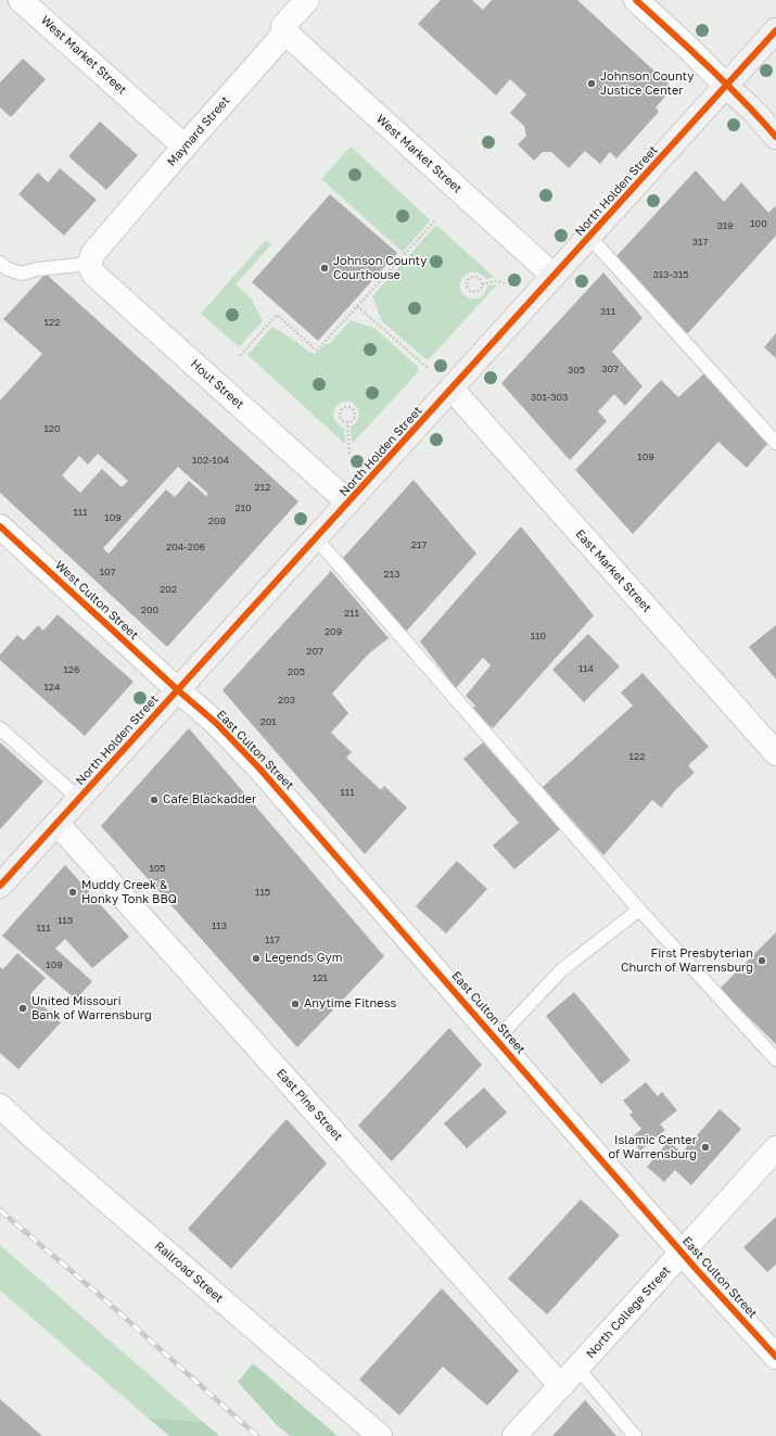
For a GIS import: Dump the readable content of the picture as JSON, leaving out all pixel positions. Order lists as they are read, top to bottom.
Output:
{
  "streets": {
    "main road": ["North Holden Street"],
    "street": [
      "West Market Street",
      "Maynard Street",
      "Hout Street",
      "East Market Street",
      "West Culton Street",
      "East Culton Street",
      "East Pine Street",
      "Railroad Street",
      "North College Street"
    ]
  },
  "crossings": [
    ["West Market Street", "Maynard Street"],
    ["West Market Street", "North Holden Street"],
    ["Maynard Street", "Hout Street"],
    ["North Holden Street", "Hout Street"],
    ["North Holden Street", "East Market Street"],
    ["North Holden Street", "West Culton Street"],
    ["North Holden Street", "East Culton Street"],
    ["North Holden Street", "East Pine Street"],
    ["West Culton Street", "East Culton Street"],
    ["East Culton Street", "North College Street"],
    ["East Pine Street", "North College Street"]
  ],
  "places": [
    "Johnson County Justice Center",
    "Johnson County Courthouse",
    "Cafe Blackadder",
    "Muddy Creek & Honky Tonk BBQ",
    "Legends Gym",
    "First Presbyterian Church of Warrensburg",
    "Anytime Fitness",
    "United Missouri Bank of Warrensburg",
    "Islamic Center of Warrensburg"
  ],
  "house_numbers": [
    "100",
    "319",
    "317",
    "313-315",
    "311",
    "122",
    "307",
    "305",
    "301-303",
    "120",
    "109",
    "102-104",
    "212",
    "210",
    "111",
    "109",
    "208",
    "217",
    "204-206",
    "107",
    "213",
    "202",
    "200",
    "211",
    "209",
    "110",
    "207",
    "114",
    "126",
    "205",
    "124",
    "203",
    "201",
    "122",
    "111",
    "105",
    "115",
    "113",
    "113",
    "111",
    "117",
    "109",
    "121"
  ]
}
